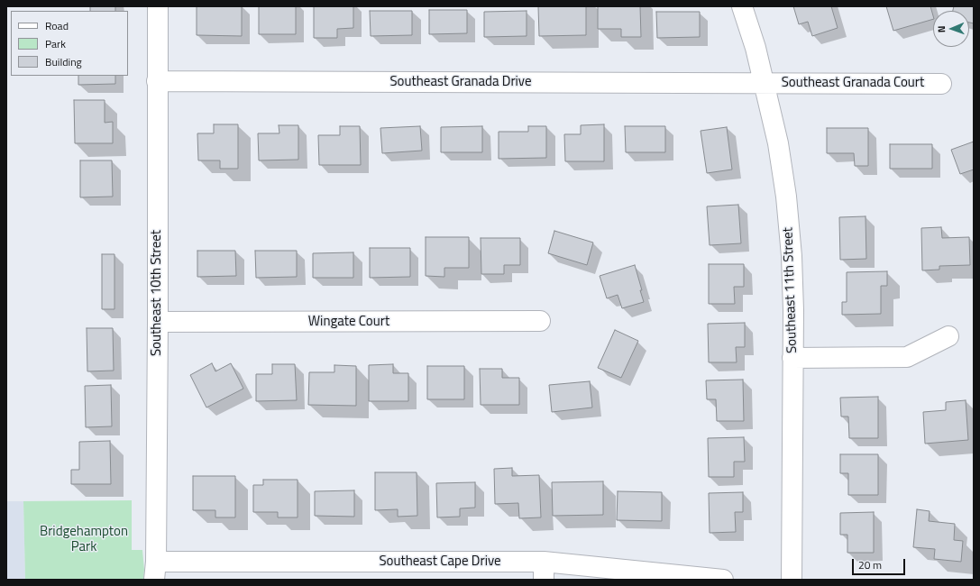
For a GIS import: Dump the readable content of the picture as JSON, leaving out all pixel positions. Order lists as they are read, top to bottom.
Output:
{
  "streets": {
    "street": [
      "Southeast Granada Drive",
      "Southeast Granada Court",
      "Southeast 11th Street",
      "Southeast 10th Street",
      "Wingate Court",
      "Southeast Cape Drive"
    ]
  },
  "crossings": [
    ["Southeast Granada Drive", "Southeast Granada Court"],
    ["Southeast Granada Drive", "Southeast 11th Street"],
    ["Southeast Granada Drive", "Southeast 10th Street"],
    ["Southeast Granada Court", "Southeast 11th Street"],
    ["Southeast 10th Street", "Wingate Court"],
    ["Southeast 10th Street", "Southeast Cape Drive"]
  ],
  "parks": ["Bridgehampton Park"],
  "legend": ["Road", "Park", "Building"],
  "scale_bar": "20 m",
  "north": "left"
}
